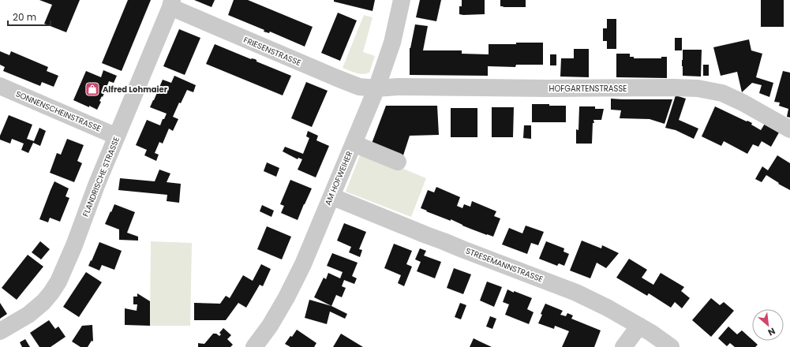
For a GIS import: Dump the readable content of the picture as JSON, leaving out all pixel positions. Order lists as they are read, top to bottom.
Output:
{
  "streets": {
    "street": [
      "FRIESENSTRASSE",
      "HOFGARTENSTRASSE",
      "SONNENSCHEINSTRASSE",
      "FLANDRISCHE STRASSE",
      "AM HOFWEIHER",
      "STRESEMANNSTRASSE"
    ]
  },
  "crossings": [
    ["FRIESENSTRASSE", "HOFGARTENSTRASSE"],
    ["FRIESENSTRASSE", "FLANDRISCHE STRASSE"],
    ["FRIESENSTRASSE", "AM HOFWEIHER"],
    ["HOFGARTENSTRASSE", "AM HOFWEIHER"],
    ["SONNENSCHEINSTRASSE", "FLANDRISCHE STRASSE"],
    ["AM HOFWEIHER", "STRESEMANNSTRASSE"]
  ],
  "places": {
    "shop": ["Alfred Lohmaier"]
  },
  "scale_bar": "20 m",
  "north": "bottom right"
}
